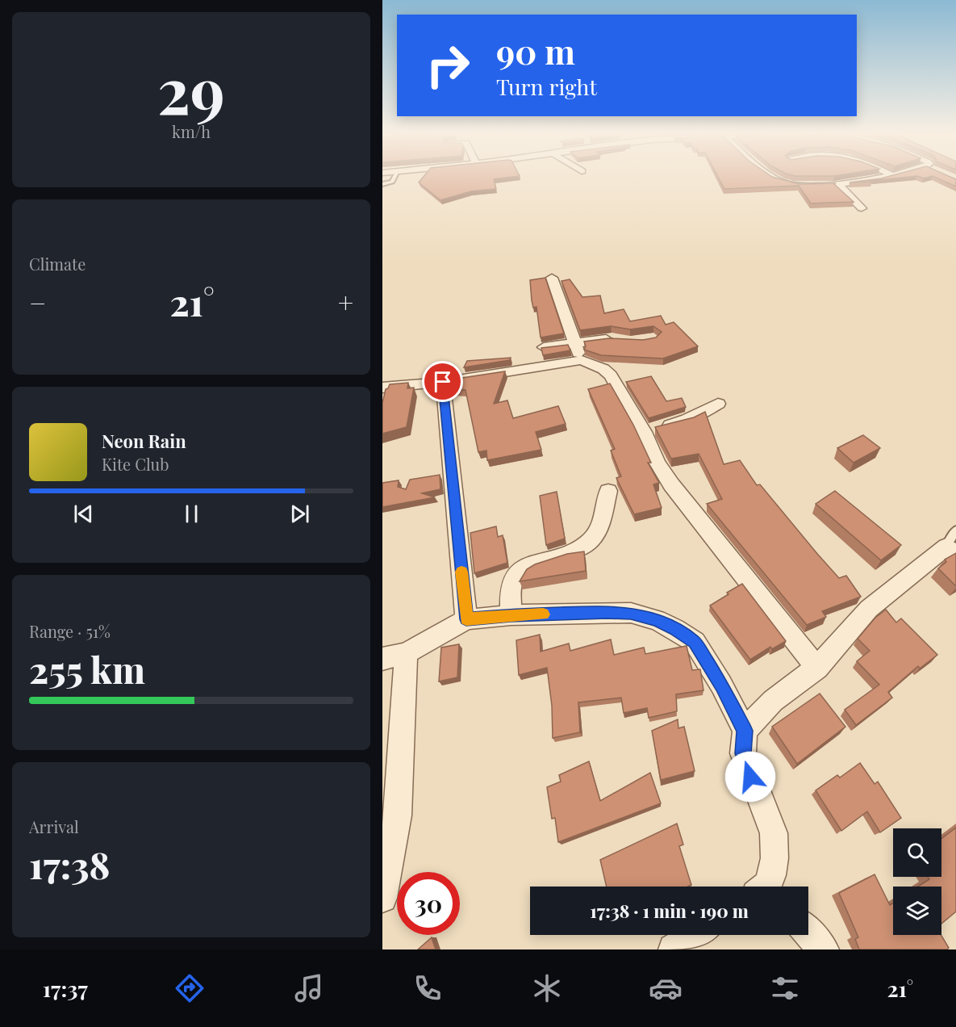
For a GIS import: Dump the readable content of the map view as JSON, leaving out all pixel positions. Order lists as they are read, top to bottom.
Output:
{
  "page": {
    "tile": [
      ["29", "km/h"],
      "Climate",
      ["Range · 51%", "255 km"],
      ["Arrival", "17:38"]
    ],
    "turn": ["90 m", "Turn right"],
    "heat": ["−", "21°", "+"],
    "song": ["Neon Rain", "Kite Club"],
    "limit": "30",
    "trip": "17:38 · 1 min · 190 m",
    "tabs": ["17:37", "21°"]
  }
}
